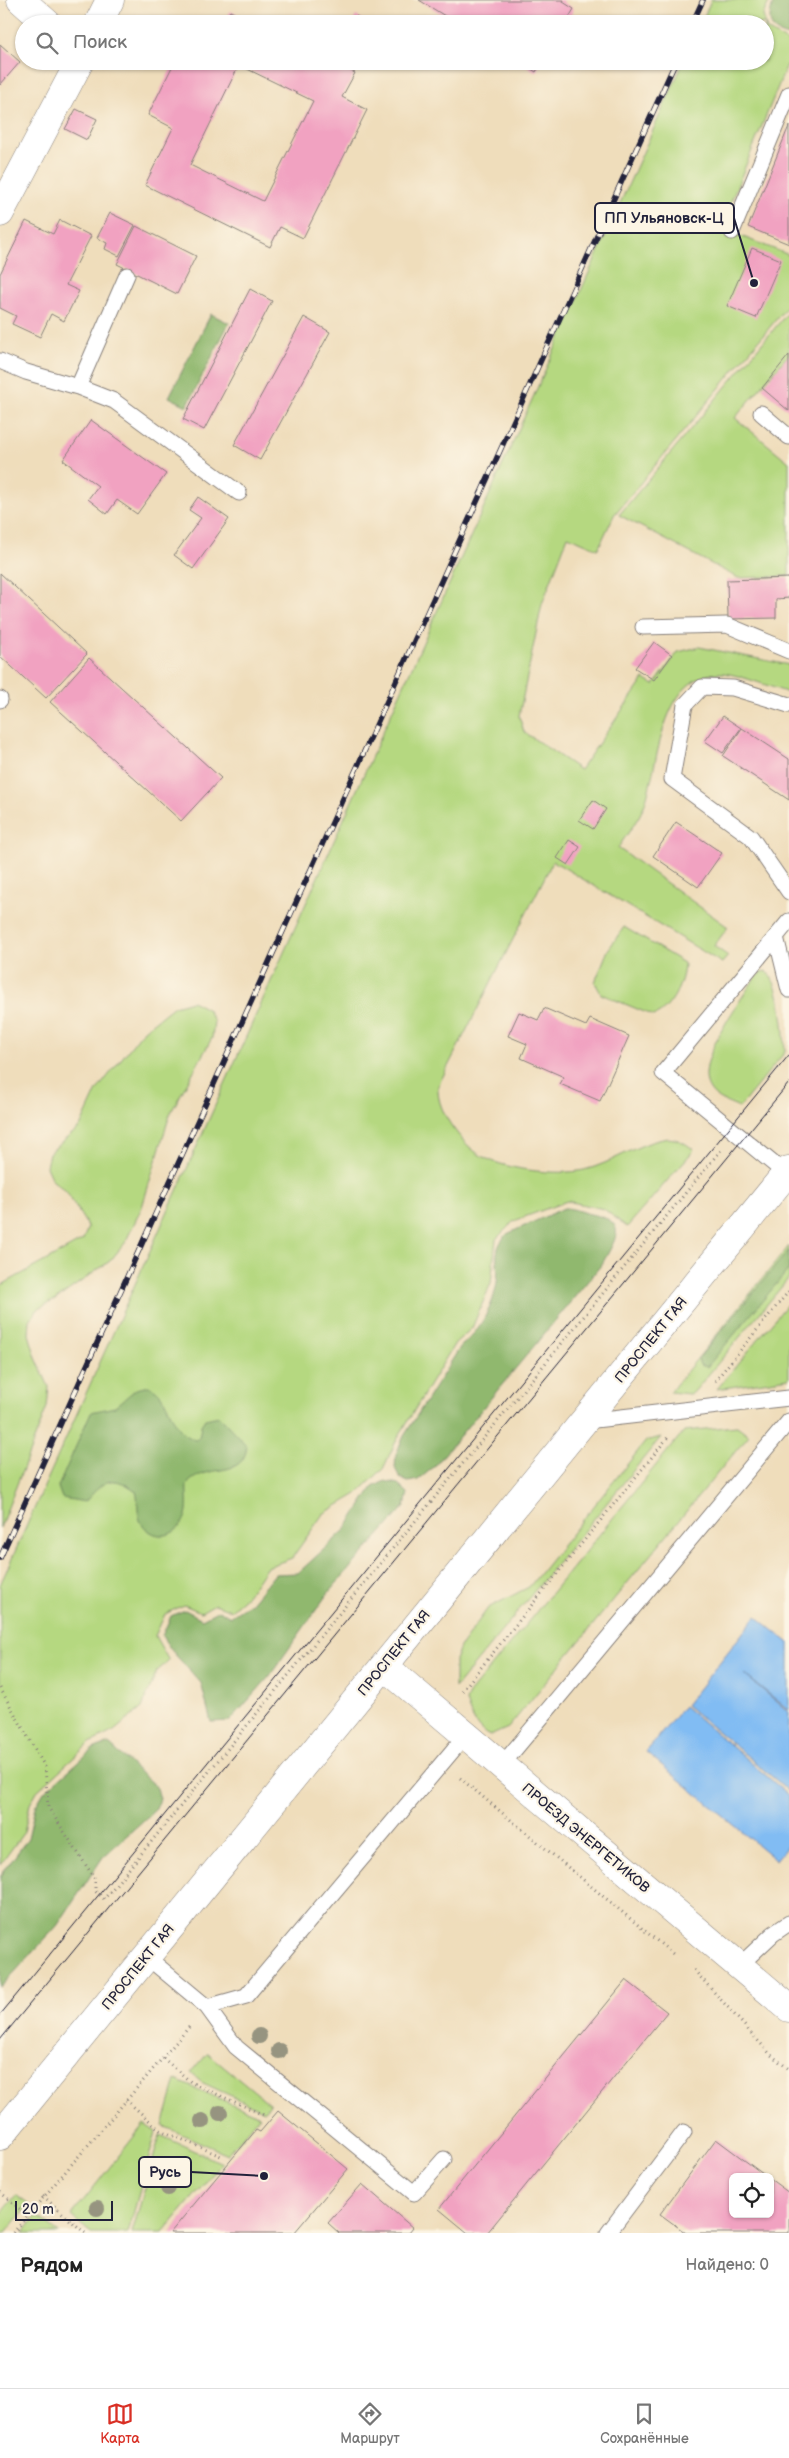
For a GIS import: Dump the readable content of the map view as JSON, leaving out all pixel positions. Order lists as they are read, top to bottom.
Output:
{
  "streets": {
    "main road": ["ПРОСПЕКТ ГАЯ", "ПРОЕЗД ЭНЕРГЕТИКОВ"]
  },
  "crossings": [
    ["ПРОСПЕКТ ГАЯ", "ПРОЕЗД ЭНЕРГЕТИКОВ"]
  ],
  "places": ["ПП Ульяновск-Ц", "Русь"],
  "scale_bar": "20 m",
  "page": {
    "search": "Поиск",
    "scale": "20 m",
    "heading": ["Рядом", "Найдено: 0"],
    "nav": ["Карта", "Маршрут", "Сохранённые"]
  }
}
